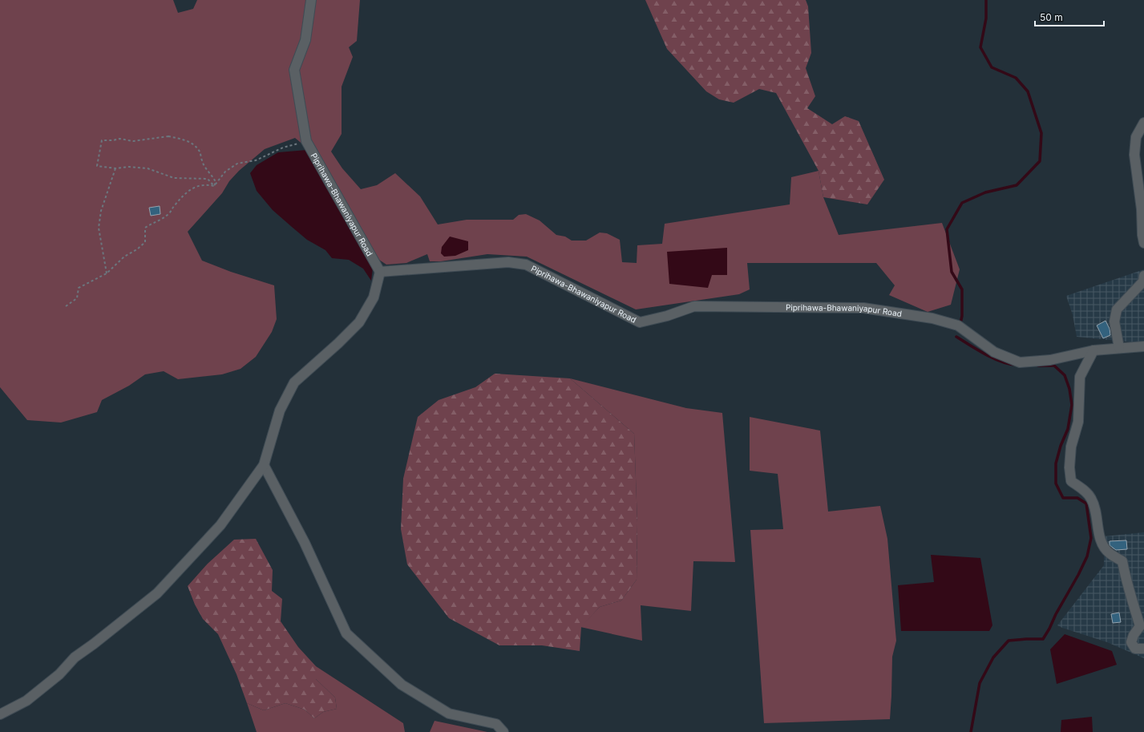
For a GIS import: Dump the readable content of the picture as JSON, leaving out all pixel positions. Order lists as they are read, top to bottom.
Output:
{
  "streets": {
    "street": ["Piprihawa-Bhawaniyapur Road"]
  },
  "scale_bar": "50 m"
}
